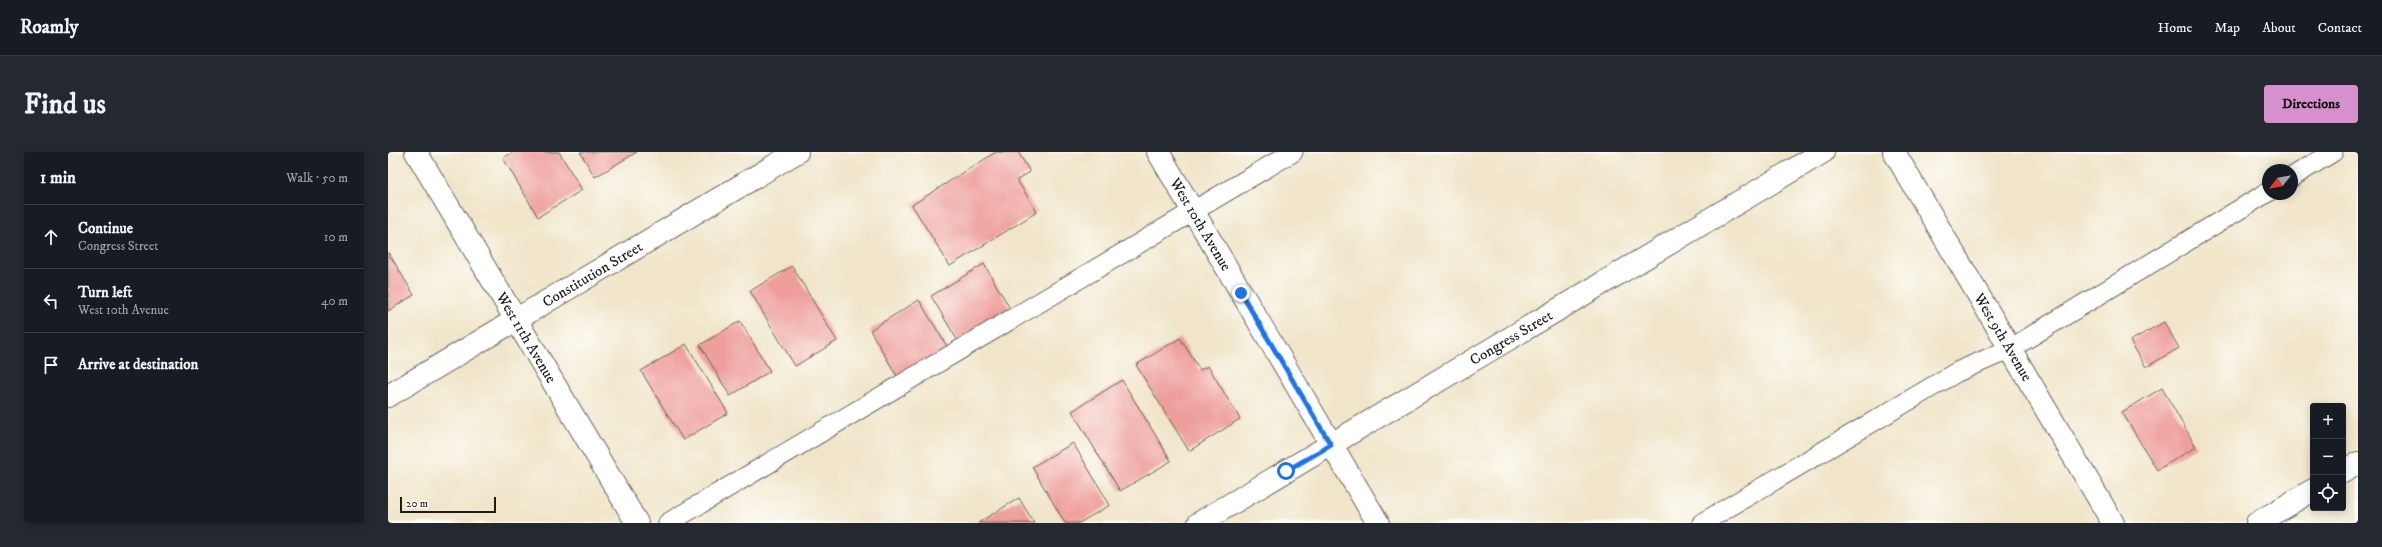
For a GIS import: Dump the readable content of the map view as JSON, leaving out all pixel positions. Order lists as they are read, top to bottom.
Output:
{
  "streets": {
    "street": [
      "West 10th Avenue",
      "Constitution Street",
      "West 11th Avenue",
      "Congress Street",
      "West 9th Avenue"
    ]
  },
  "crossings": [
    ["West 10th Avenue", "Congress Street"],
    ["Constitution Street", "West 11th Avenue"]
  ],
  "scale_bar": "20 m",
  "north": "bottom left",
  "page": {
    "header": "Roamly",
    "nav": [
      "Home",
      "Map",
      "About",
      "Contact"
    ],
    "buttons": "Directions",
    "title": "Find us",
    "heading": ["1 min", "Walk · 50 m"],
    "list": [
      ["Continue", "Congress Street", "10 m"],
      ["Turn left", "West 10th Avenue", "40 m"],
      "Arrive at destination"
    ],
    "map_buttons": ["+", "−"],
    "scale": "20 m"
  }
}
